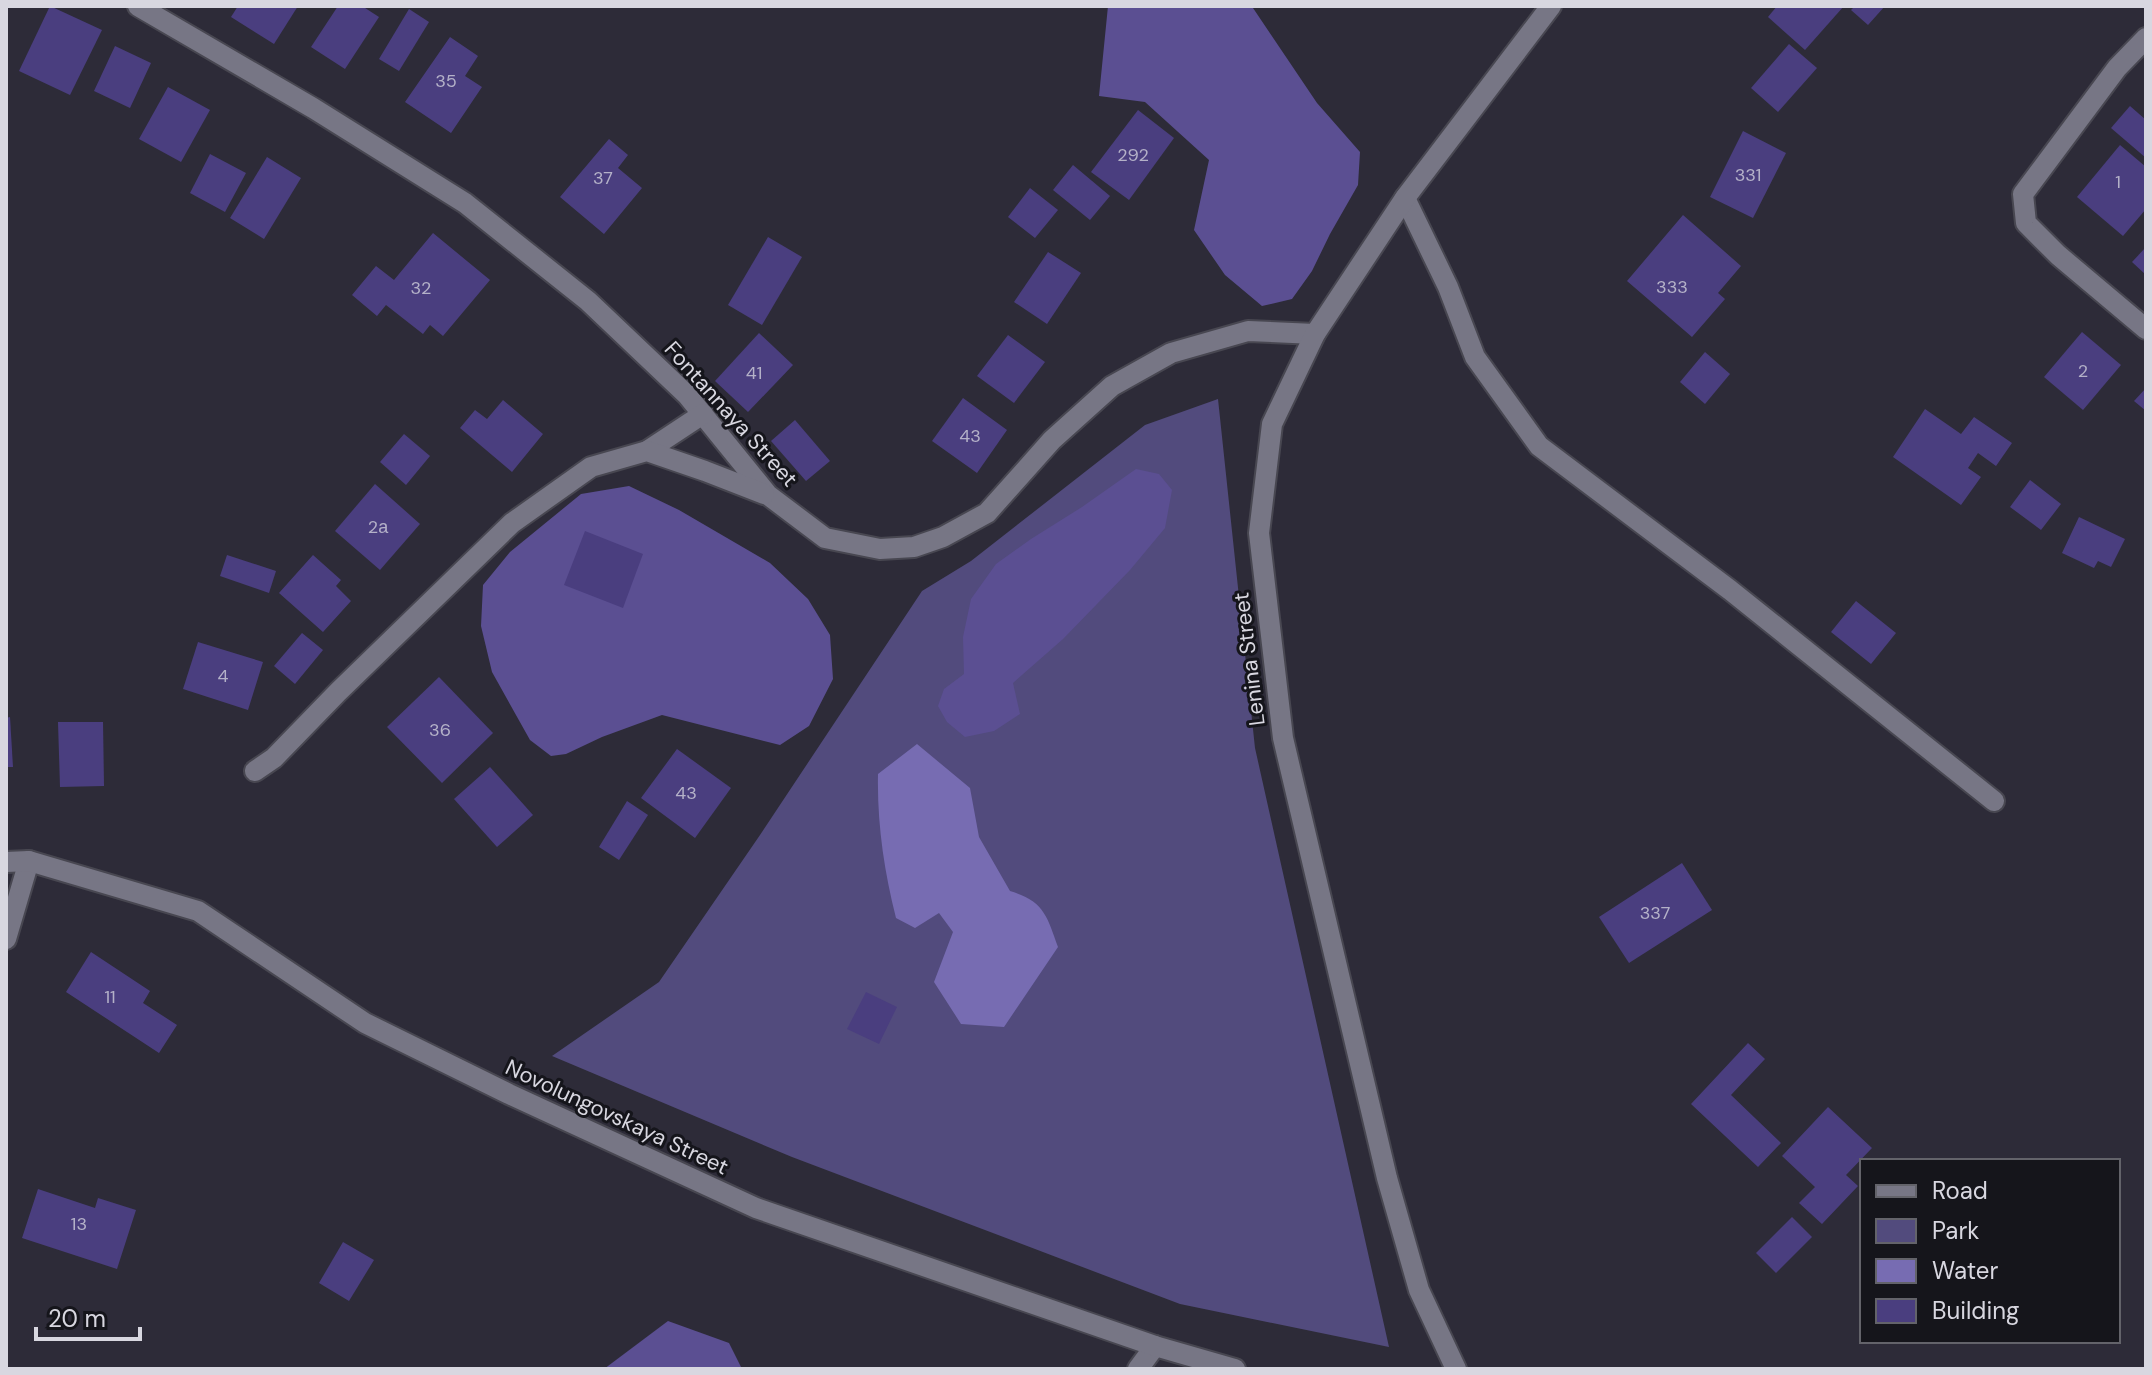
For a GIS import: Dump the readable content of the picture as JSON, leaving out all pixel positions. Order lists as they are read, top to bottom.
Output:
{
  "streets": {
    "street": ["Fontannaya Street", "Lenina Street", "Novolungovskaya Street"]
  },
  "crossings": [
    ["Fontannaya Street", "Lenina Street"]
  ],
  "house_numbers": [
    "35",
    "292",
    "331",
    "37",
    "1",
    "333",
    "32",
    "2",
    "41",
    "43",
    "2а",
    "4",
    "36",
    "43",
    "337",
    "11",
    "13"
  ],
  "legend": [
    "Road",
    "Park",
    "Water",
    "Building"
  ],
  "scale_bar": "20 m"
}
